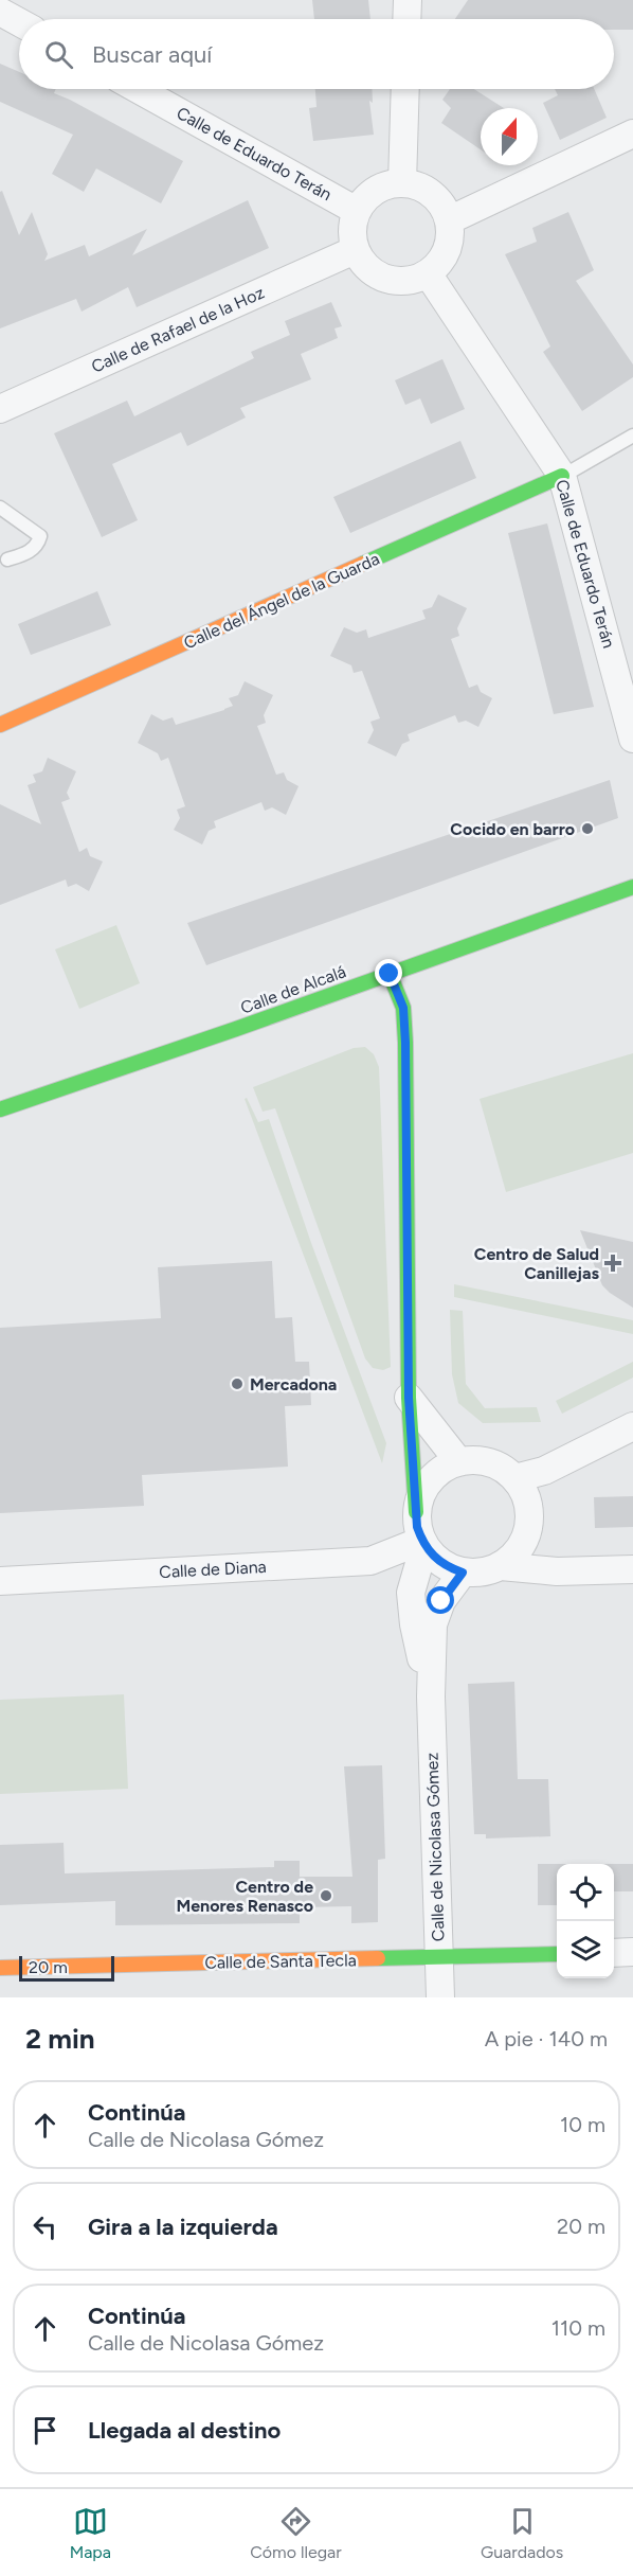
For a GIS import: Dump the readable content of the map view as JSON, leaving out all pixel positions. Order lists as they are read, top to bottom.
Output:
{
  "streets": {
    "street": [
      "Calle de Eduardo Terán",
      "Calle de Rafael de la Hoz",
      "Calle del Ángel de la Guarda",
      "Calle de Alcalá",
      "Calle de Diana",
      "Calle de Nicolasa Gómez",
      "Calle de Santa Tecla"
    ]
  },
  "crossings": [
    ["Calle de Eduardo Terán", "Calle de Rafael de la Hoz"],
    ["Calle de Eduardo Terán", "Calle del Ángel de la Guarda"],
    ["Calle de Diana", "Calle de Nicolasa Gómez"],
    ["Calle de Nicolasa Gómez", "Calle de Santa Tecla"]
  ],
  "places": {
    "other": ["Cocido en barro", "Mercadona", "Centro de Menores Renasco"],
    "health": ["Centro de Salud Canillejas"]
  },
  "scale_bar": "20 m",
  "north": "top",
  "page": {
    "search": "Buscar aquí",
    "scale": "20 m",
    "heading": ["2 min", "A pie · 140 m"],
    "list": [
      ["Continúa", "Calle de Nicolasa Gómez", "10 m"],
      ["Gira a la izquierda", "20 m"],
      ["Continúa", "Calle de Nicolasa Gómez", "110 m"],
      "Llegada al destino"
    ],
    "nav": ["Mapa", "Cómo llegar", "Guardados"]
  }
}
